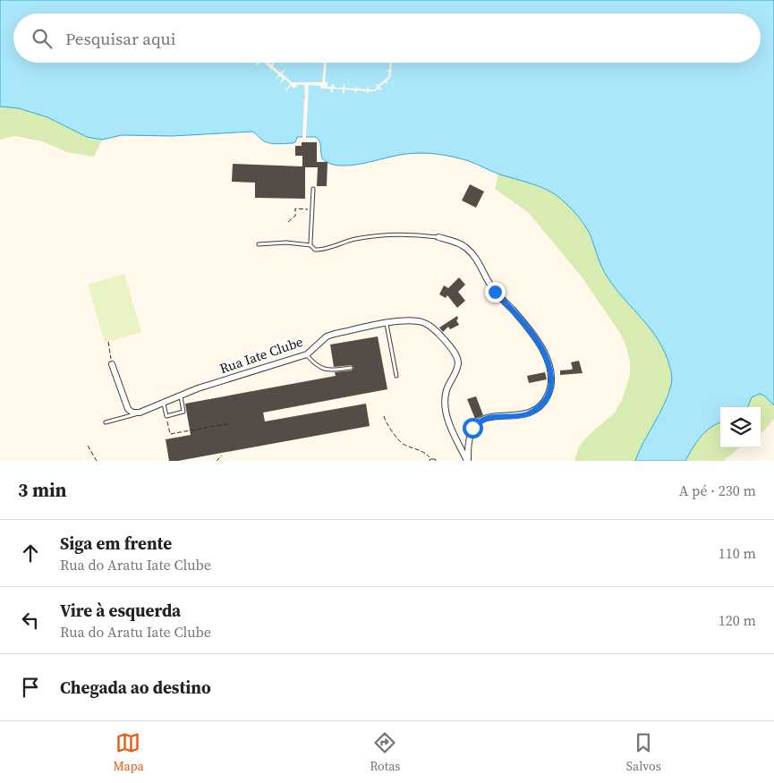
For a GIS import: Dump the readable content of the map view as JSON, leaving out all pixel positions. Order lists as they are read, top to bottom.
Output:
{
  "streets": {
    "street": ["Rua Iate Clube"]
  },
  "page": {
    "search": "Pesquisar aqui",
    "heading": ["3 min", "A pé · 230 m"],
    "list": [
      ["Siga em frente", "Rua do Aratu Iate Clube", "110 m"],
      ["Vire à esquerda", "Rua do Aratu Iate Clube", "120 m"],
      "Chegada ao destino"
    ],
    "nav": ["Mapa", "Rotas", "Salvos"]
  }
}
